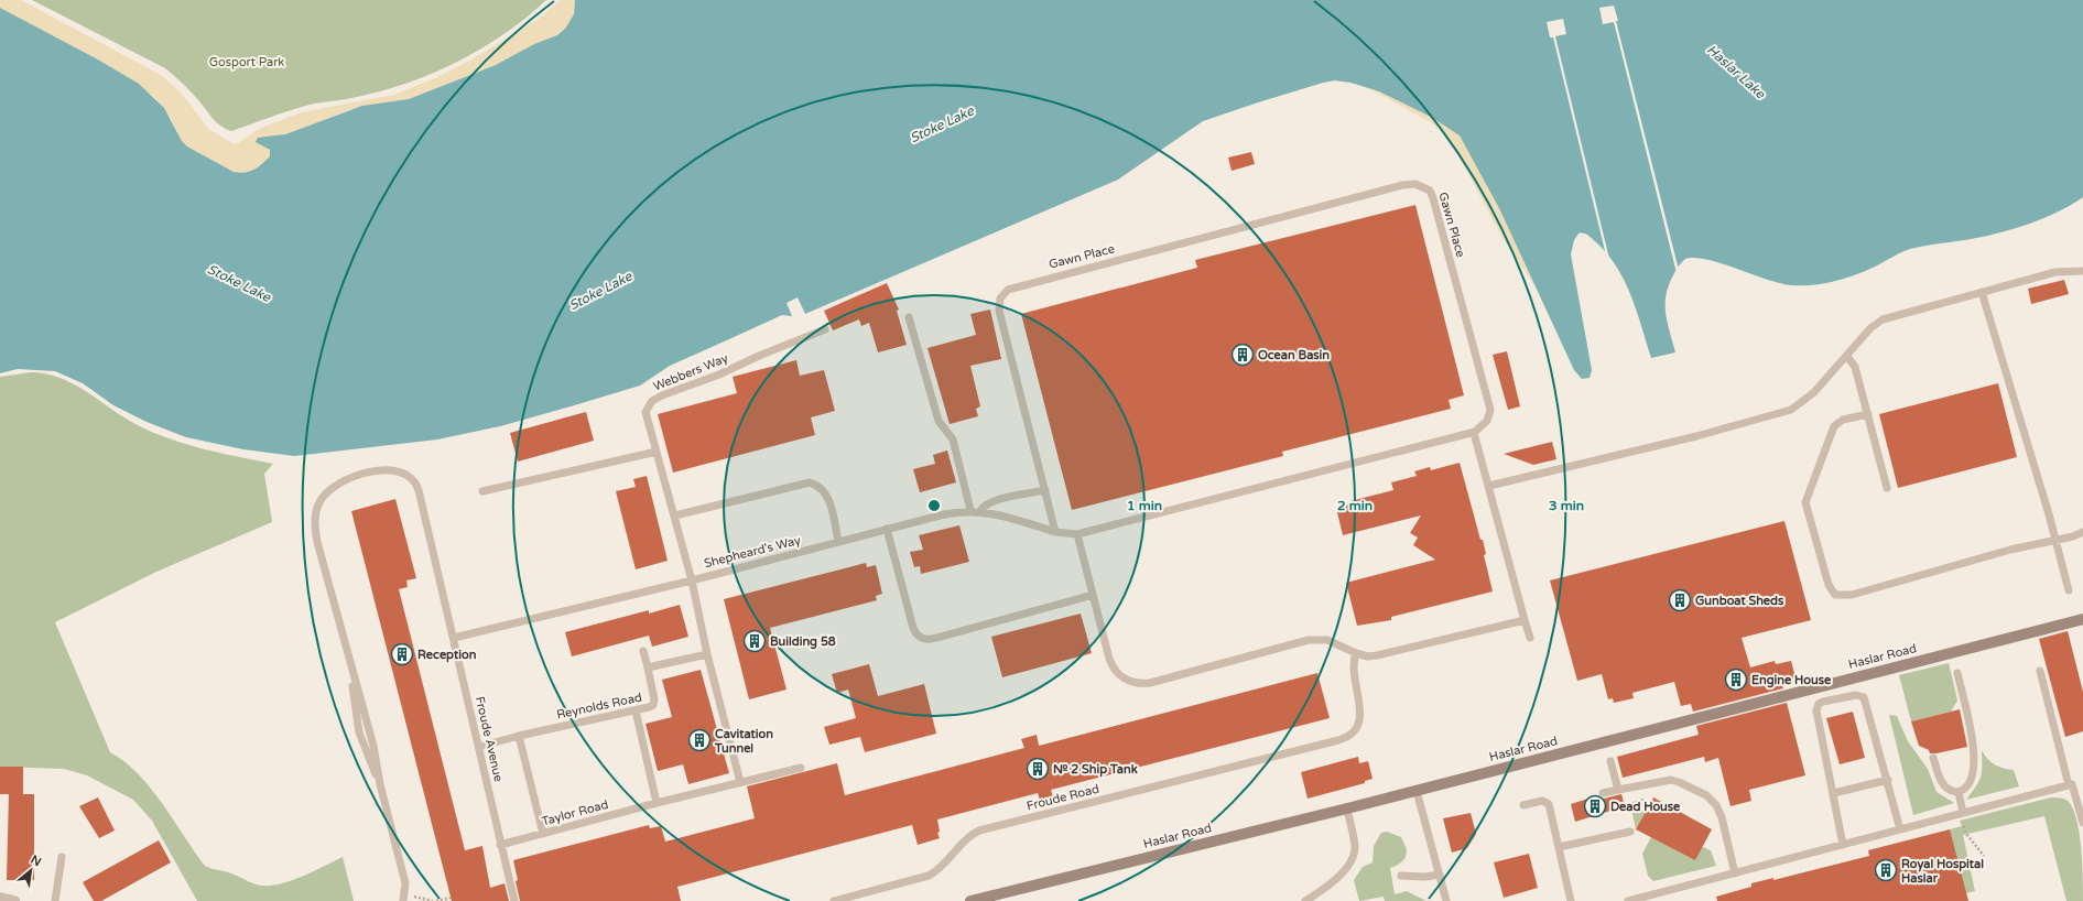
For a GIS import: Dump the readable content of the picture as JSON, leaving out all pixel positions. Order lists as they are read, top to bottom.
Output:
{
  "streets": {
    "street": ["Haslar Road"],
    "lane": [
      "Gawn Place",
      "Webbers Way",
      "Shepheard's Way",
      "Reynolds Road",
      "Froude Avenue",
      "Froude Road",
      "Taylor Road"
    ]
  },
  "crossings": [
    ["Gawn Place", "Shepheard's Way"],
    ["Webbers Way", "Shepheard's Way"],
    ["Webbers Way", "Taylor Road"],
    ["Shepheard's Way", "Froude Avenue"],
    ["Reynolds Road", "Froude Avenue"],
    ["Froude Avenue", "Taylor Road"]
  ],
  "water": ["Haslar Lake", "Stoke Lake"],
  "parks": ["Gosport Park"],
  "places": {
    "building": [
      "Ocean Basin",
      "Gunboat Sheds",
      "Building 58",
      "Reception",
      "Engine House",
      "Cavitation Tunnel",
      "№ 2 Ship Tank",
      "Dead House",
      "Royal Hospital Haslar"
    ]
  },
  "north": "top right",
  "rings": ["1 min", "2 min", "3 min"]
}
